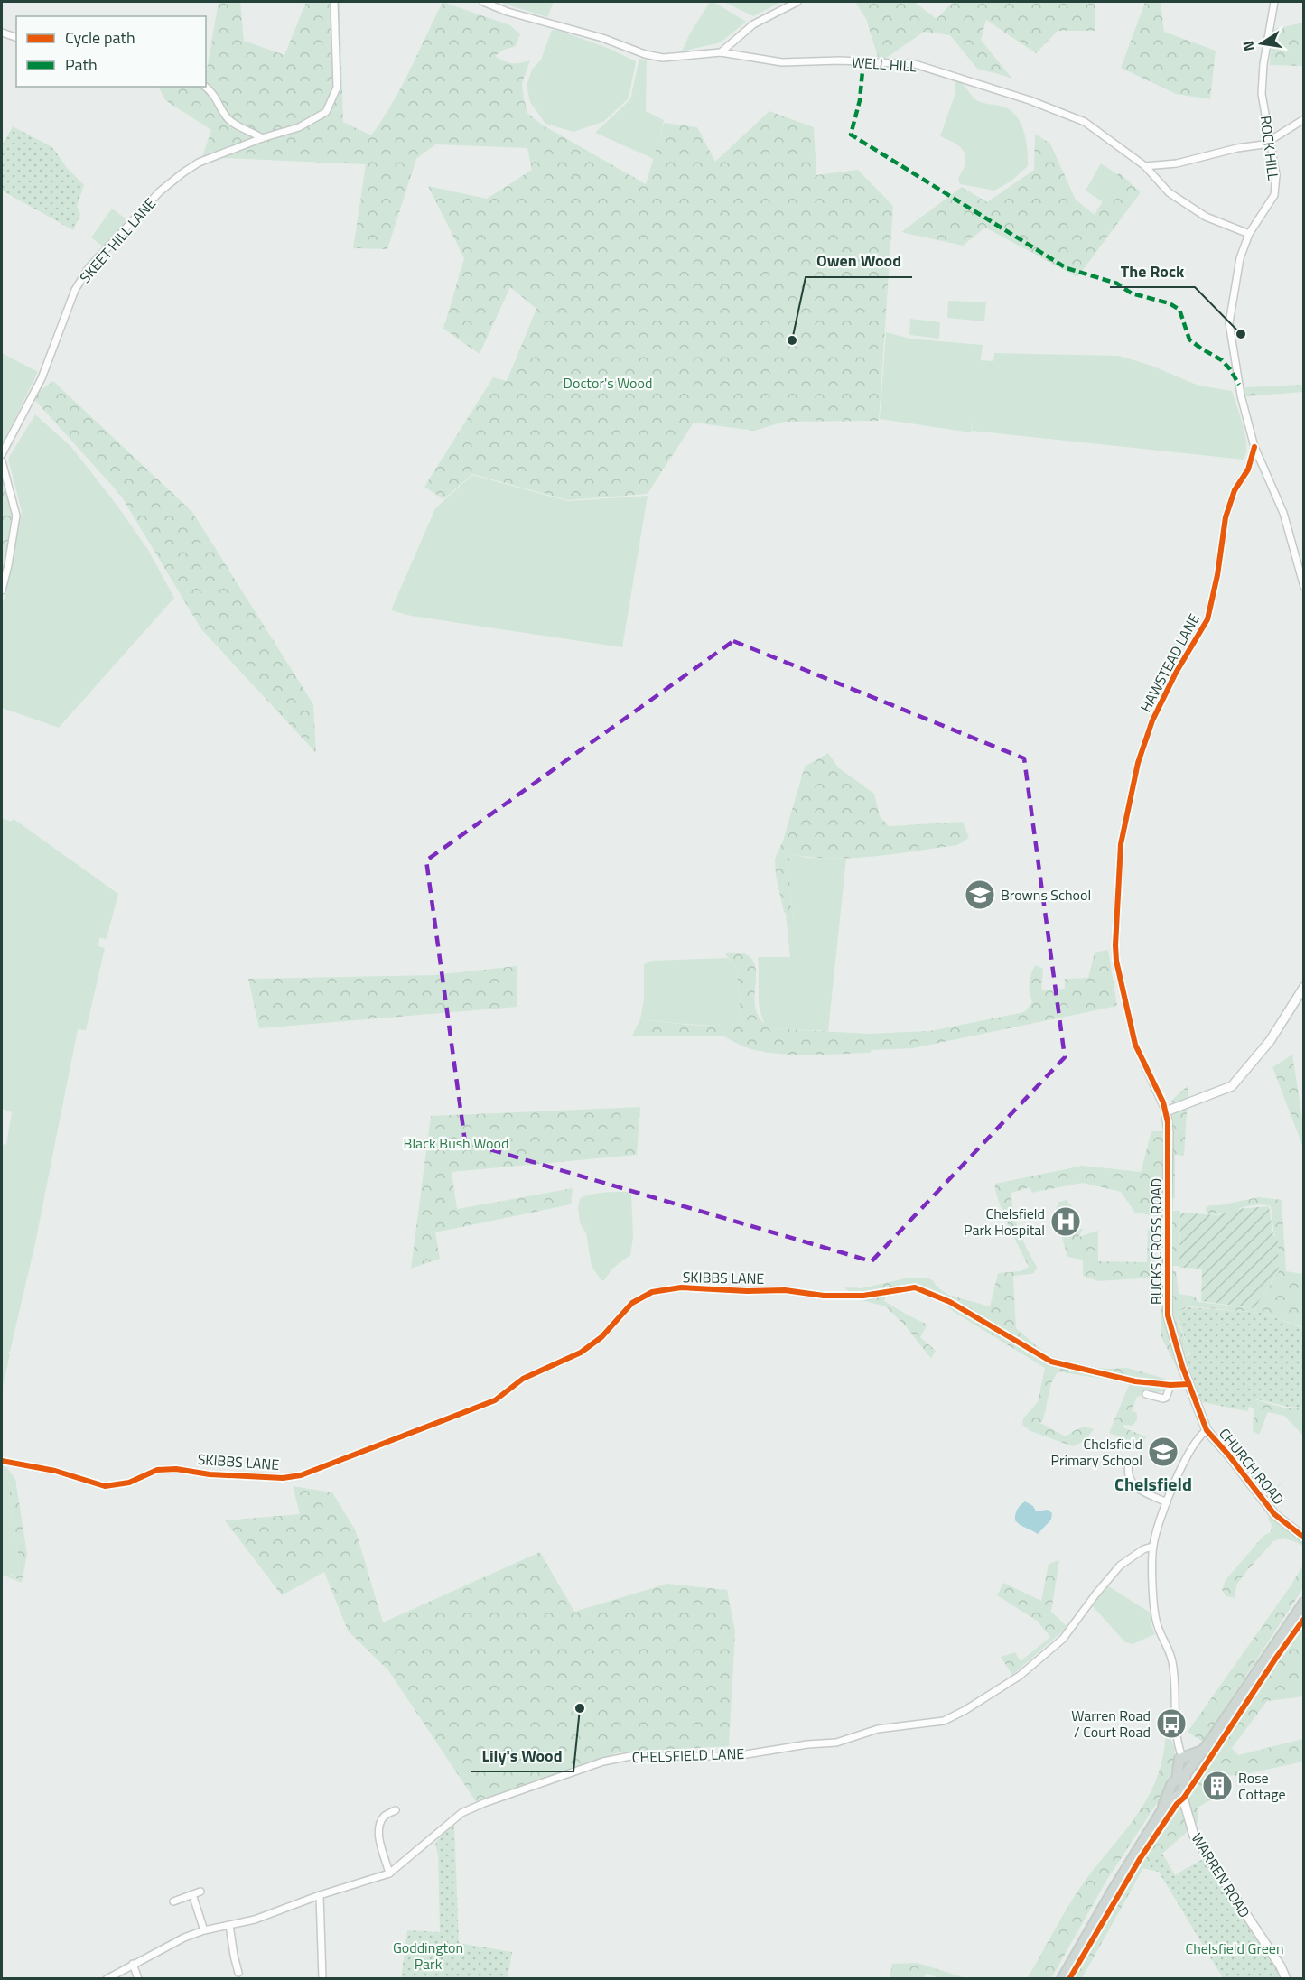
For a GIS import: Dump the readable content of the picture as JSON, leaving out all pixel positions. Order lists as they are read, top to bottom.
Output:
{
  "streets": {
    "street": [
      "WELL HILL",
      "ROCK HILL",
      "SKEET HILL LANE",
      "HAWSTEAD LANE",
      "BUCKS CROSS ROAD",
      "SKIBBS LANE",
      "CHURCH ROAD",
      "CHELSFIELD LANE",
      "WARREN ROAD"
    ]
  },
  "crossings": [
    ["WELL HILL", "ROCK HILL"],
    ["ROCK HILL", "HAWSTEAD LANE"],
    ["HAWSTEAD LANE", "BUCKS CROSS ROAD"],
    ["BUCKS CROSS ROAD", "SKIBBS LANE"],
    ["BUCKS CROSS ROAD", "CHURCH ROAD"]
  ],
  "districts": ["Chelsfield"],
  "parks": [
    "Doctor's Wood",
    "Black Bush Wood",
    "Goddington Park",
    "Chelsfield Green"
  ],
  "places": {
    "other": ["The Rock", "Owen Wood", "Lily's Wood"],
    "school or university": ["Browns School", "Chelsfield Primary School"],
    "hospital": ["Chelsfield Park Hospital"],
    "bus stop": ["Warren Road / Court Road"],
    "building": ["Rose Cottage"]
  },
  "legend": ["Cycle path", "Path"],
  "north": "left"
}
